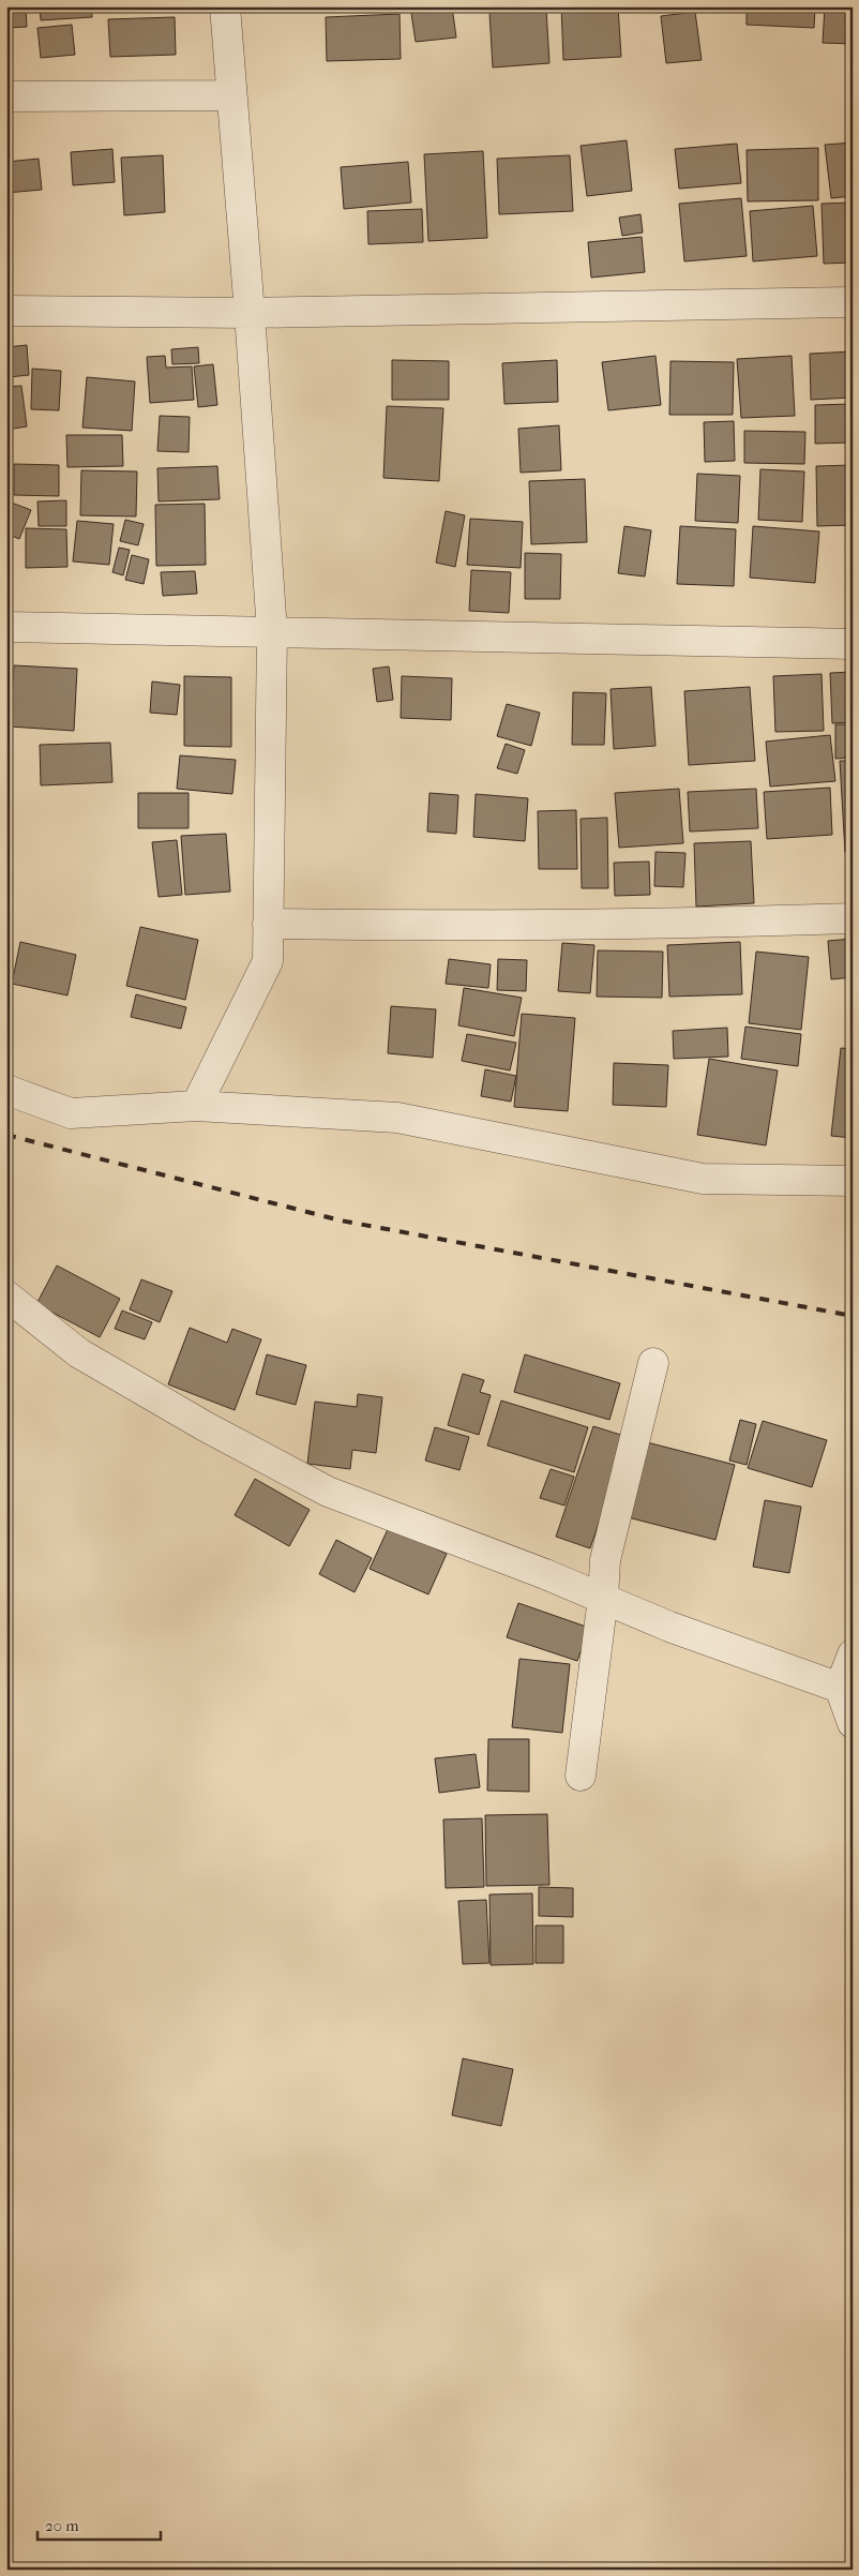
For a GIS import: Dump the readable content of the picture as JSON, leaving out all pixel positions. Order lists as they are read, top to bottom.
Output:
{
  "scale_bar": "20 m"
}
